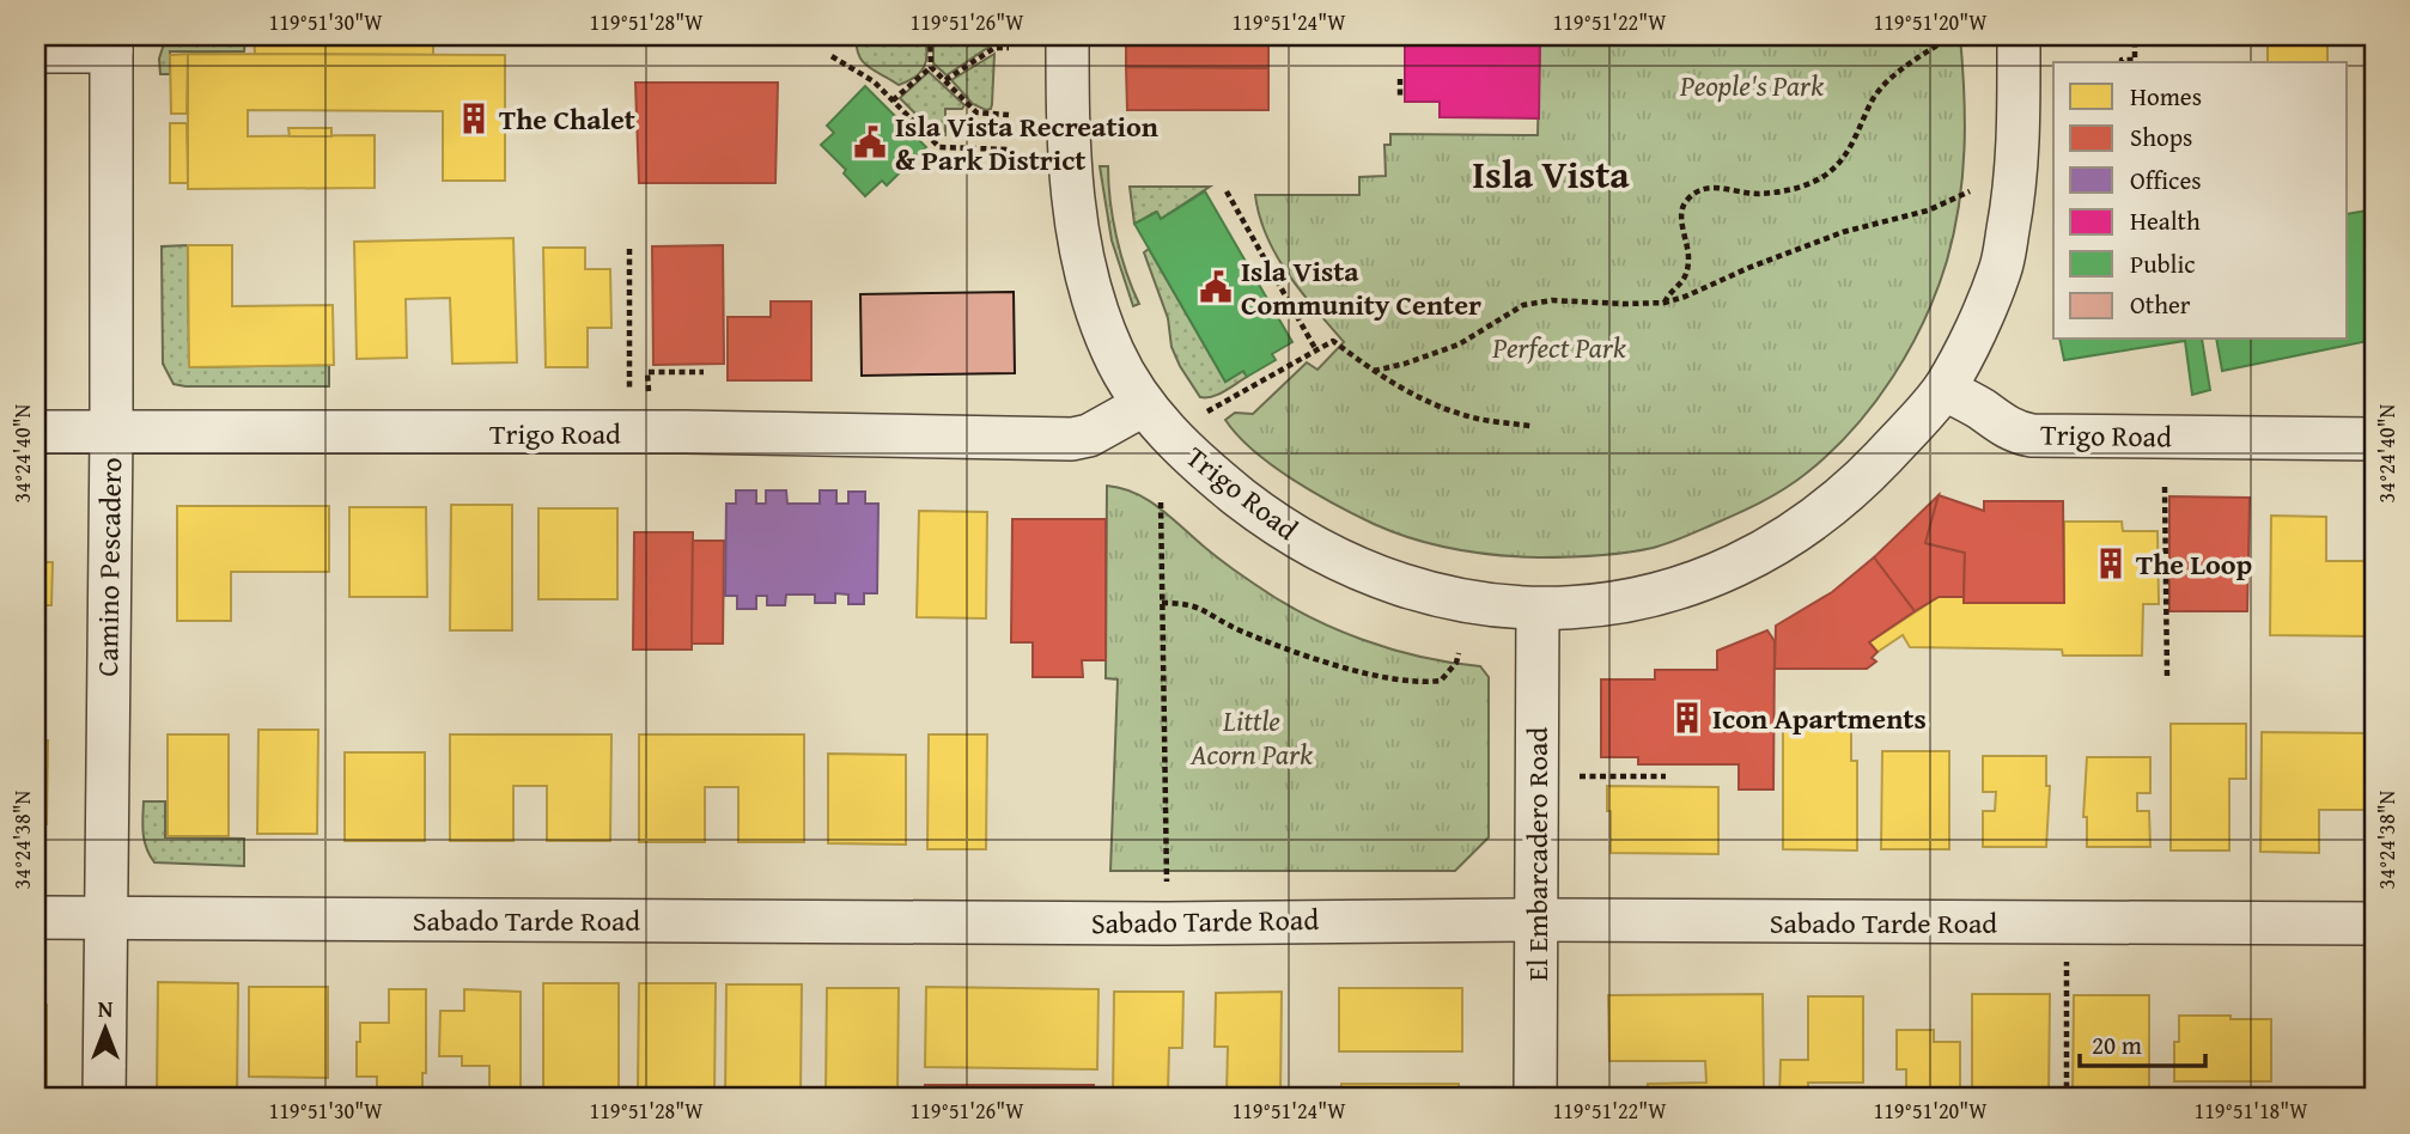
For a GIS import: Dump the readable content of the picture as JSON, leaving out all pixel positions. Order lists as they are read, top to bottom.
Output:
{
  "streets": {
    "street": [
      "Trigo Road",
      "Camino Pescadero",
      "El Embarcadero Road",
      "Sabado Tarde Road"
    ]
  },
  "crossings": [
    ["Trigo Road", "Camino Pescadero"],
    ["Trigo Road", "El Embarcadero Road"],
    ["Camino Pescadero", "Sabado Tarde Road"],
    ["El Embarcadero Road", "Sabado Tarde Road"]
  ],
  "districts": ["Isla Vista"],
  "parks": ["People's Park", "Perfect Park", "Little Acorn Park"],
  "places": {
    "building": ["The Chalet", "The Loop", "Icon Apartments"],
    "public building": ["Isla Vista Recreation & Park District", "Isla Vista Community Center"]
  },
  "legend": [
    "Homes",
    "Shops",
    "Offices",
    "Health",
    "Public",
    "Other"
  ],
  "scale_bar": "20 m",
  "north": "top",
  "coordinates": [
    "119°51'30\"W",
    "119°51'28\"W",
    "119°51'26\"W",
    "119°51'24\"W",
    "119°51'22\"W",
    "119°51'20\"W",
    "34°24'40\"N",
    "34°24'38\"N",
    "119°51'18\"W"
  ]
}
